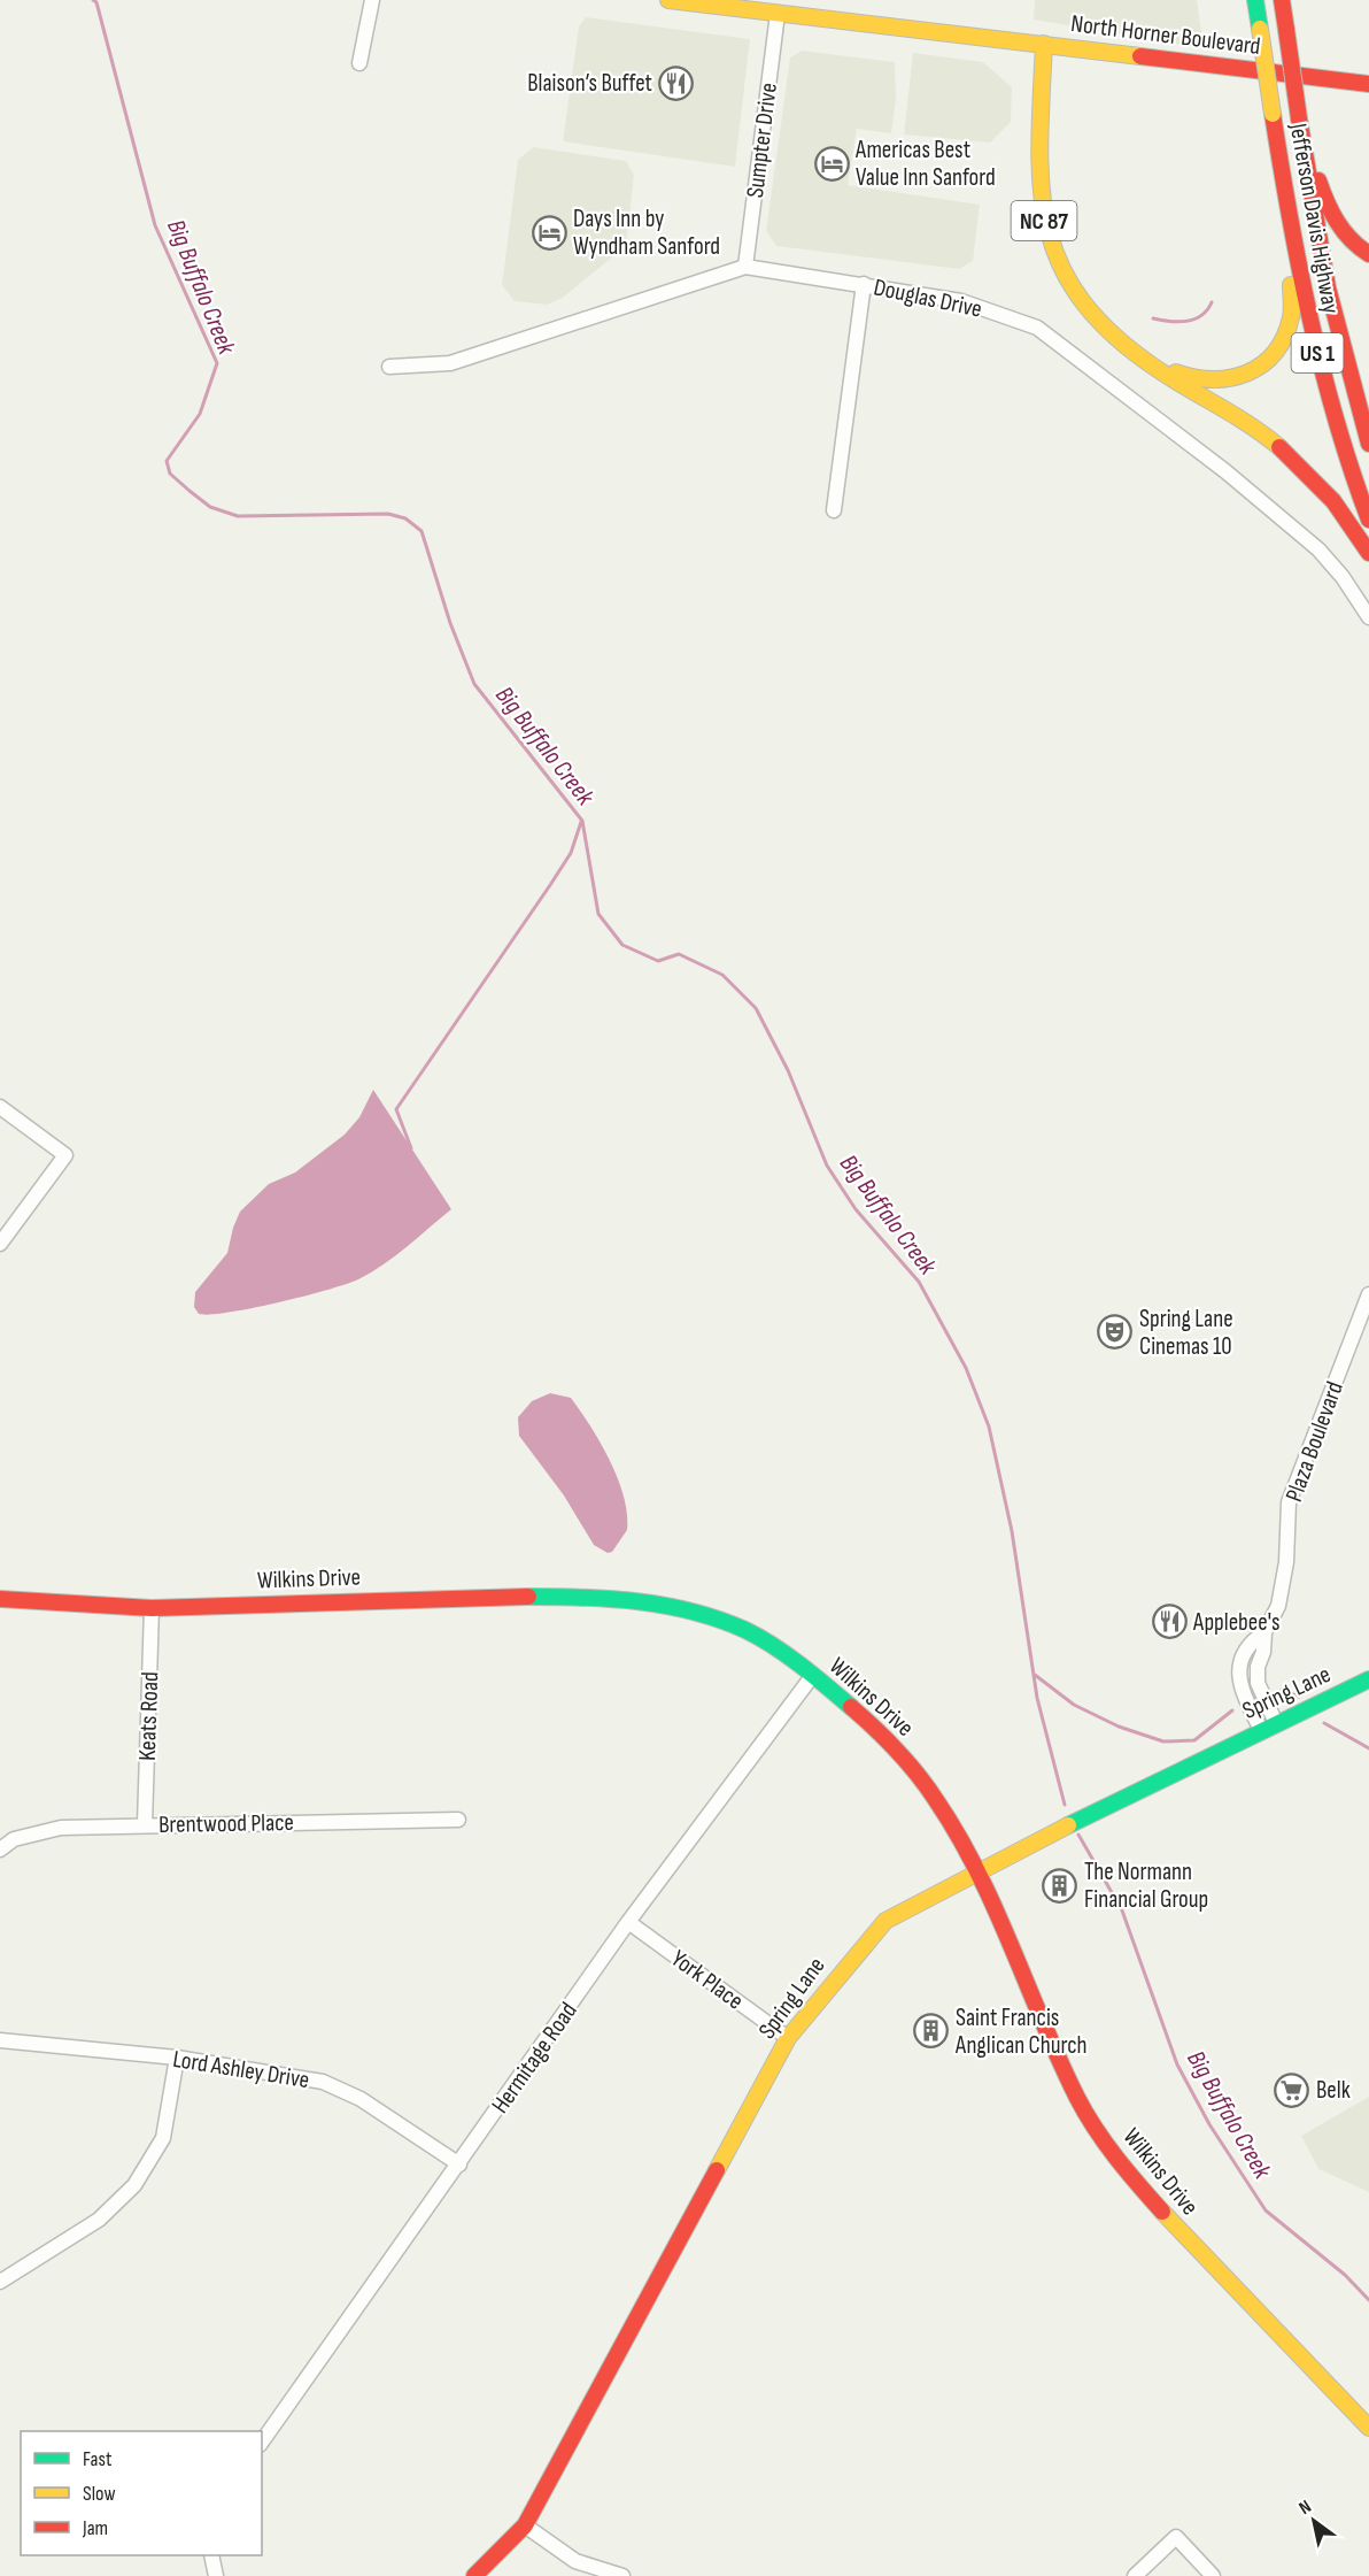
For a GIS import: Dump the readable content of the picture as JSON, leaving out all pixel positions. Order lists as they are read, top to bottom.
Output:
{
  "streets": {
    "main road": [
      "North Horner Boulevard",
      "Jefferson Davis Highway",
      "NC 87",
      "US 1",
      "Wilkins Drive",
      "Spring Lane"
    ],
    "street": [
      "Sumpter Drive",
      "Douglas Drive",
      "Plaza Boulevard",
      "Keats Road",
      "Brentwood Place",
      "York Place",
      "Hermitage Road",
      "Lord Ashley Drive"
    ]
  },
  "crossings": [
    ["North Horner Boulevard", "Sumpter Drive"],
    ["North Horner Boulevard", "NC 87"],
    ["Sumpter Drive", "Douglas Drive"],
    ["Jefferson Davis Highway", "NC 87"],
    ["Plaza Boulevard", "Spring Lane"],
    ["Wilkins Drive", "Spring Lane"],
    ["Wilkins Drive", "Keats Road"],
    ["Wilkins Drive", "Hermitage Road"],
    ["Spring Lane", "York Place"],
    ["Keats Road", "Brentwood Place"],
    ["York Place", "Hermitage Road"],
    ["Hermitage Road", "Lord Ashley Drive"]
  ],
  "water": ["Big Buffalo Creek"],
  "places": {
    "restaurant": ["Blaison’s Buffet", "Applebee's"],
    "hotel": ["Americas Best Value Inn Sanford", "Days Inn by Wyndham Sanford"],
    "theatre": ["Spring Lane Cinemas 10"],
    "building": ["The Normann Financial Group", "Saint Francis Anglican Church"],
    "supermarket": ["Belk"]
  },
  "legend": ["Fast", "Slow", "Jam"],
  "north": "top left"
}
